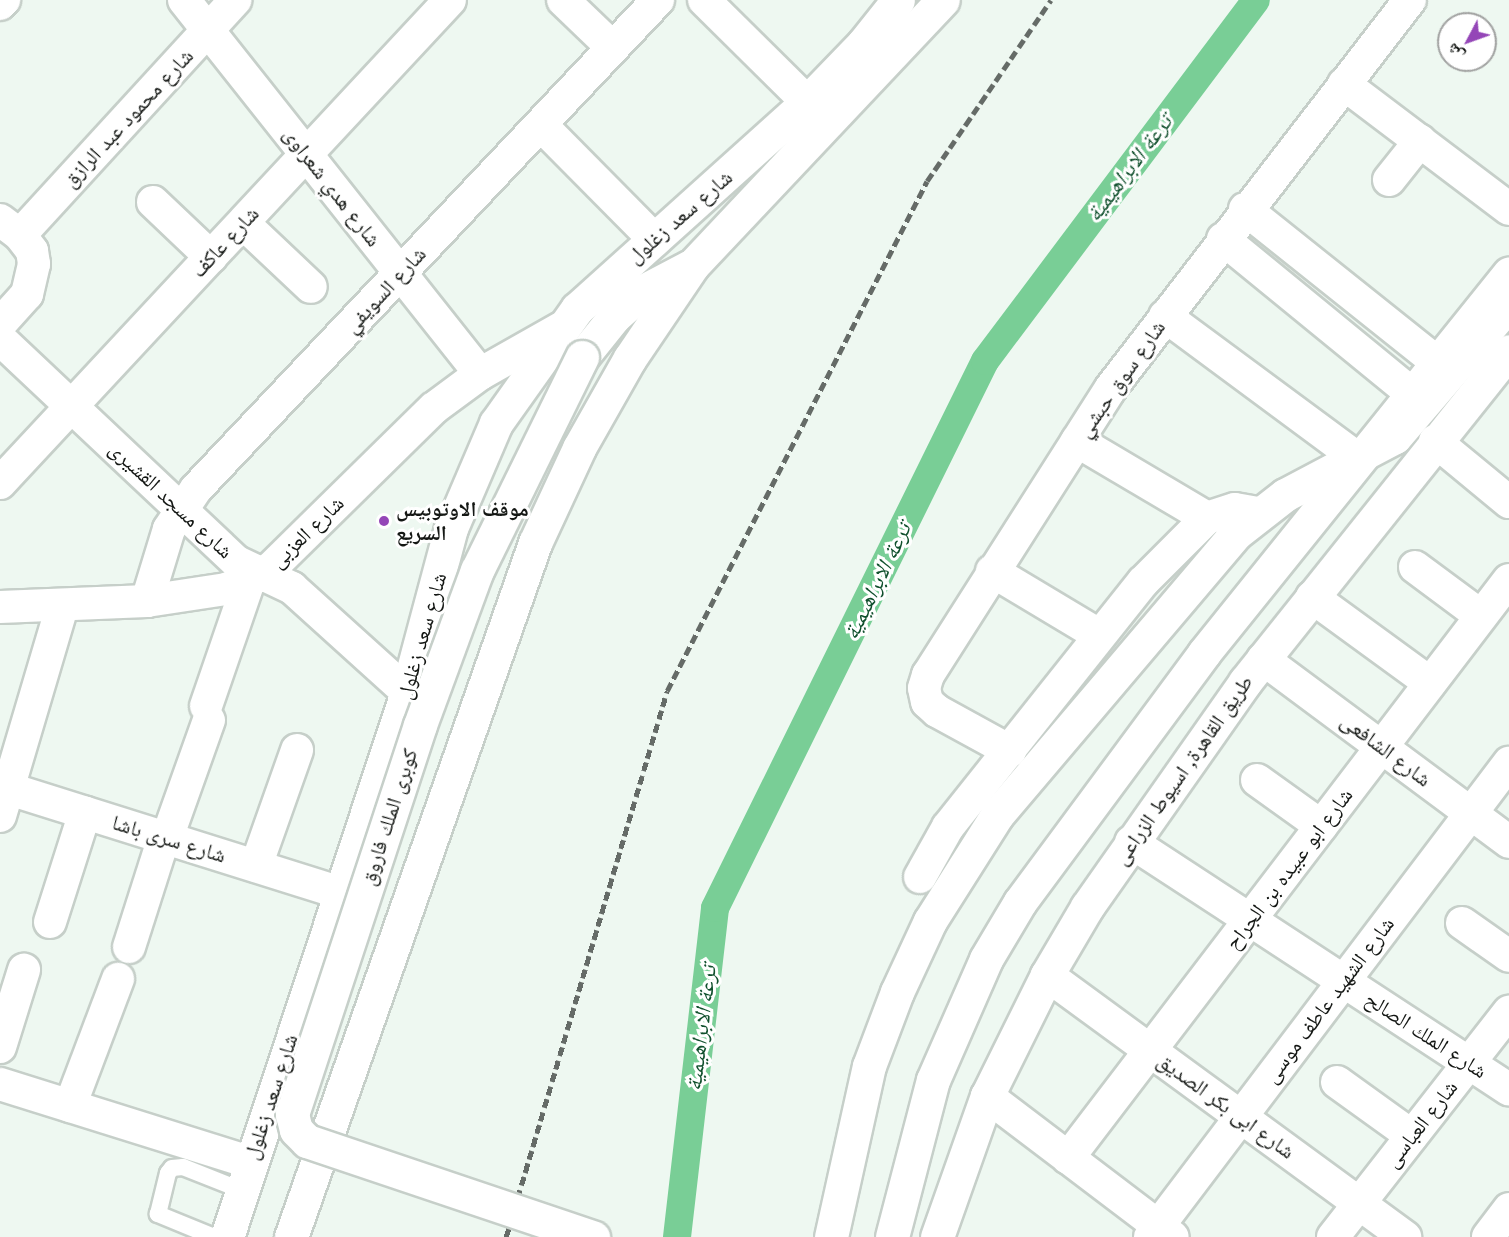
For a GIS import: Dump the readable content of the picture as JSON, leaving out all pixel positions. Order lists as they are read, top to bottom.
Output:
{
  "streets": {
    "main road": ["شارع سعد زغلول", "طريق القاهرة, اسيوط الزراعى", "كوبرى الملك فاروق"],
    "street": [
      "شارع محمود عبد الرازق",
      "شارع هدي شعراوى",
      "شارع عاكف",
      "شارع السويفي",
      "شارع سوق حبشي",
      "شارع مسجد القشيرى",
      "شارع العزبى",
      "شارع الشافعى",
      "شارع سرى باشا",
      "شارع ابو عبيده بن الجراح",
      "شارع الشهيد عاطف موسى",
      "شارع الملك الصالح",
      "شارع ابى بكر الصديق",
      "شارع العباسى"
    ]
  },
  "crossings": [
    ["شارع محمود عبد الرازق", "شارع هدي شعراوى"],
    ["شارع هدي شعراوى", "شارع عاكف"],
    ["شارع هدي شعراوى", "شارع السويفي"],
    ["شارع هدي شعراوى", "شارع العزبى"],
    ["شارع سعد زغلول", "شارع مسجد القشيرى"],
    ["شارع سعد زغلول", "شارع العزبى"],
    ["شارع سعد زغلول", "كوبرى الملك فاروق"],
    ["شارع سعد زغلول", "شارع سرى باشا"],
    ["شارع عاكف", "شارع مسجد القشيرى"],
    ["شارع السويفي", "شارع مسجد القشيرى"],
    ["شارع السويفي", "شارع العزبى"],
    ["شارع مسجد القشيرى", "شارع العزبى"],
    ["شارع الشافعى", "طريق القاهرة, اسيوط الزراعى"],
    ["شارع الشافعى", "شارع ابو عبيده بن الجراح"],
    ["شارع الشافعى", "شارع الشهيد عاطف موسى"],
    ["طريق القاهرة, اسيوط الزراعى", "شارع الملك الصالح"],
    ["طريق القاهرة, اسيوط الزراعى", "شارع ابى بكر الصديق"],
    ["شارع ابو عبيده بن الجراح", "شارع الملك الصالح"],
    ["شارع ابو عبيده بن الجراح", "شارع ابى بكر الصديق"],
    ["شارع الشهيد عاطف موسى", "شارع الملك الصالح"],
    ["شارع الشهيد عاطف موسى", "شارع ابى بكر الصديق"],
    ["شارع الملك الصالح", "شارع العباسى"],
    ["شارع ابى بكر الصديق", "شارع العباسى"]
  ],
  "water": ["ترعة الابراهيمية"],
  "places": ["موقف الاوتوبيس السريع"],
  "north": "bottom left"
}
